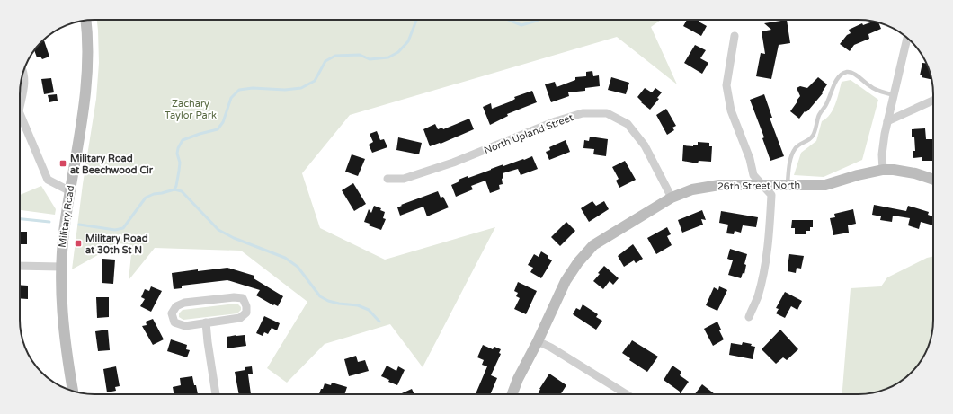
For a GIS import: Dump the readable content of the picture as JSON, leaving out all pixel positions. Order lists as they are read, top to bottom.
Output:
{
  "streets": {
    "street": ["North Upland Street", "26th Street North", "Military Road"]
  },
  "crossings": [
    ["North Upland Street", "26th Street North"]
  ],
  "parks": ["Zachary Taylor Park"],
  "places": {
    "transit": ["Military Road at Beechwood Cir", "Military Road at 30th St N"]
  }
}
